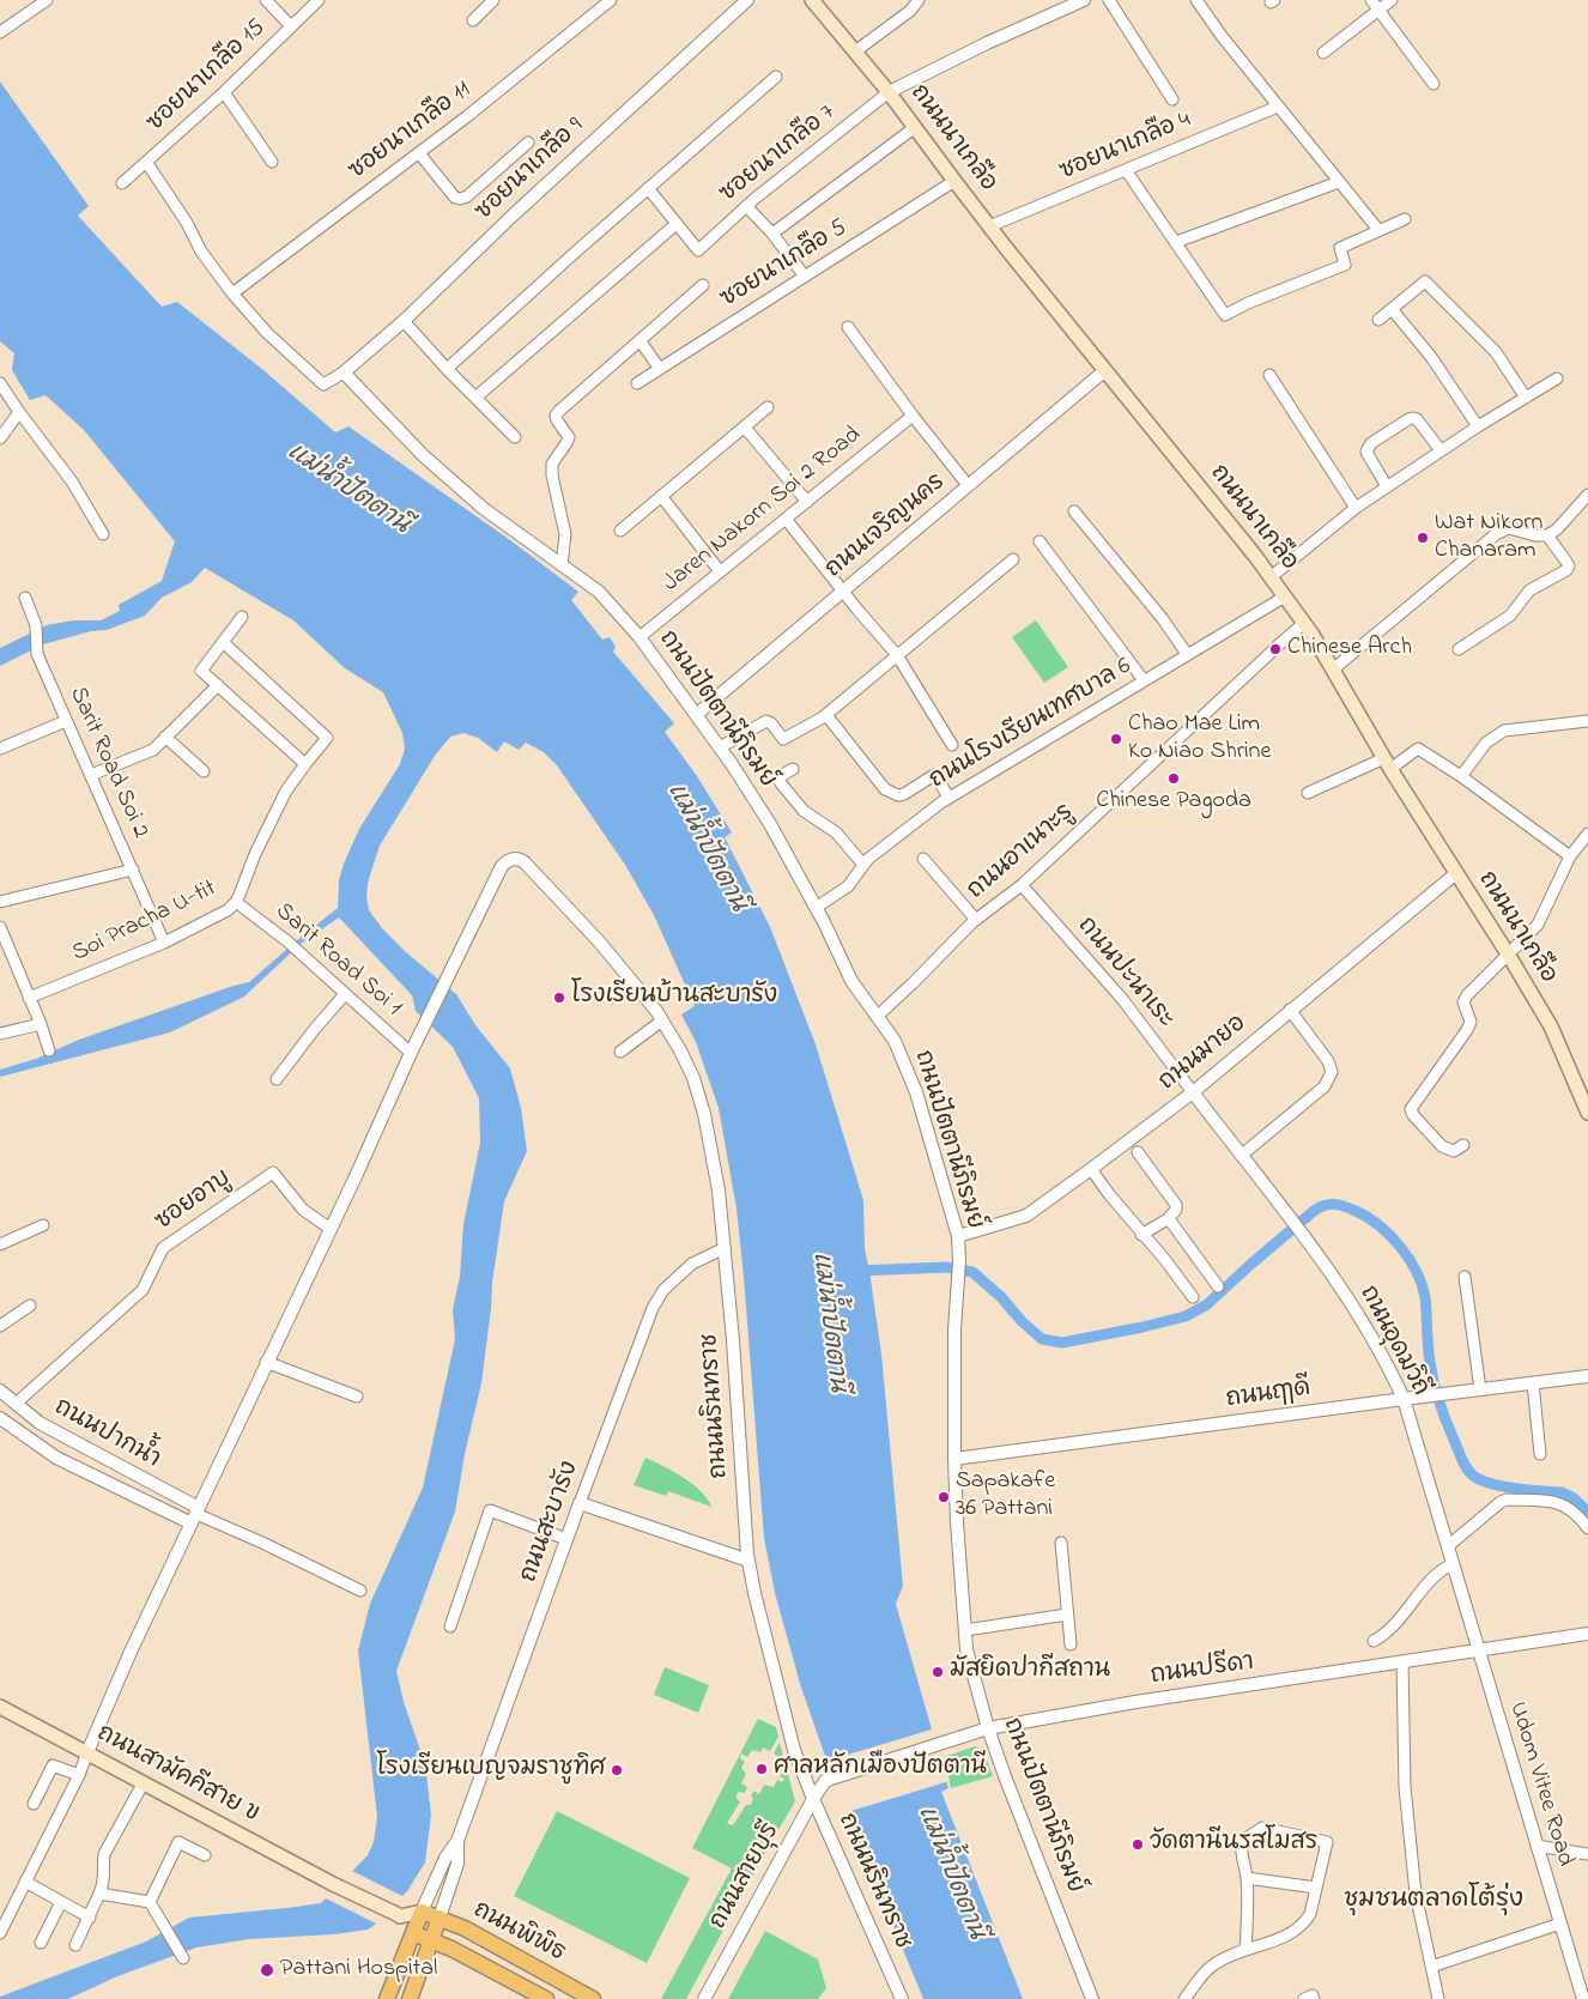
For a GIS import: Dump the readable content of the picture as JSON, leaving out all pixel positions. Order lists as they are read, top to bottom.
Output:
{
  "streets": {
    "main road": ["ถนนนาเกลือ", "ถนนสามัคคีสาย ข", "ถนนพิพิธ"],
    "street": [
      "ซอยนาเกลือ 15",
      "ซอยนาเกลือ 11",
      "ซอยนาเกลือ 4",
      "ซอยนาเกลือ 7",
      "ซอยนาเกลือ 9",
      "ซอยนาเกลือ 5",
      "Jaren Nakorn Soi 2 Road",
      "ถนนเจริญนคร",
      "ถนนปัตตานีภิรมย์",
      "ถนนโรงเรียนเทศบาล 6",
      "Sarit Road Soi 2",
      "ถนนอาเนาะรู",
      "Soi Pracha U-tit",
      "Sarit Road Soi 1",
      "ถนนปะนาเระ",
      "ถนนมายอ",
      "ซอยอาบู",
      "ถนนอุดมวิถี",
      "ถนนฤๅดี",
      "ถนนนรินทราช",
      "ถนนปากน้ำ",
      "ถนนสะบารัง",
      "ถนนปรีดา",
      "Udom Vitee Road",
      "ถนนสายบุรี"
    ]
  },
  "crossings": [
    ["ถนนนาเกลือ", "ซอยนาเกลือ 4"],
    ["ถนนนาเกลือ", "ซอยนาเกลือ 7"],
    ["ถนนนาเกลือ", "ซอยนาเกลือ 5"],
    ["ถนนนาเกลือ", "ถนนเจริญนคร"],
    ["ถนนนาเกลือ", "ถนนโรงเรียนเทศบาล 6"],
    ["ถนนนาเกลือ", "ถนนอาเนาะรู"],
    ["ถนนนาเกลือ", "ถนนมายอ"],
    ["ซอยนาเกลือ 9", "ถนนปัตตานีภิรมย์"],
    ["Jaren Nakorn Soi 2 Road", "ถนนปัตตานีภิรมย์"],
    ["ถนนเจริญนคร", "ถนนปัตตานีภิรมย์"],
    ["ถนนปัตตานีภิรมย์", "ถนนโรงเรียนเทศบาล 6"],
    ["ถนนปัตตานีภิรมย์", "ถนนอาเนาะรู"],
    ["ถนนปัตตานีภิรมย์", "ถนนมายอ"],
    ["ถนนปัตตานีภิรมย์", "ถนนฤๅดี"],
    ["ถนนปัตตานีภิรมย์", "ถนนปรีดา"],
    ["Sarit Road Soi 2", "Soi Pracha U-tit"],
    ["ถนนอาเนาะรู", "ถนนปะนาเระ"],
    ["Soi Pracha U-tit", "Sarit Road Soi 1"],
    ["Sarit Road Soi 1", "ถนนนรินทราช"],
    ["ถนนปะนาเระ", "ถนนมายอ"],
    ["ถนนปะนาเระ", "ถนนอุดมวิถี"],
    ["ถนนมายอ", "ถนนอุดมวิถี"],
    ["ซอยอาบู", "ถนนปากน้ำ"],
    ["ถนนอุดมวิถี", "ถนนฤๅดี"],
    ["ถนนอุดมวิถี", "ถนนปรีดา"],
    ["ถนนอุดมวิถี", "Udom Vitee Road"],
    ["ถนนนรินทราช", "ถนนสะบารัง"],
    ["ถนนนรินทราช", "ถนนสายบุรี"],
    ["ถนนปรีดา", "Udom Vitee Road"],
    ["ถนนปรีดา", "ถนนสายบุรี"]
  ],
  "districts": ["ชุมชนตลาดโต้รุ่ง"],
  "water": ["แม่น้ำปัตตานี"],
  "places": [
    "Wat Nikorn Chanaram",
    "Chinese Arch",
    "Chao Mae Lim Ko Niao Shrine",
    "Chinese Pagoda",
    "โรงเรียนบ้านสะบารัง",
    "Sapakafe 36 Pattani",
    "มัสยิดปากีสถาน",
    "ศาลหลักเมืองปัตตานี",
    "โรงเรียนเบญจมราชูทิศ",
    "วัดตานีนรสโมสร",
    "Pattani Hospital"
  ]
}
